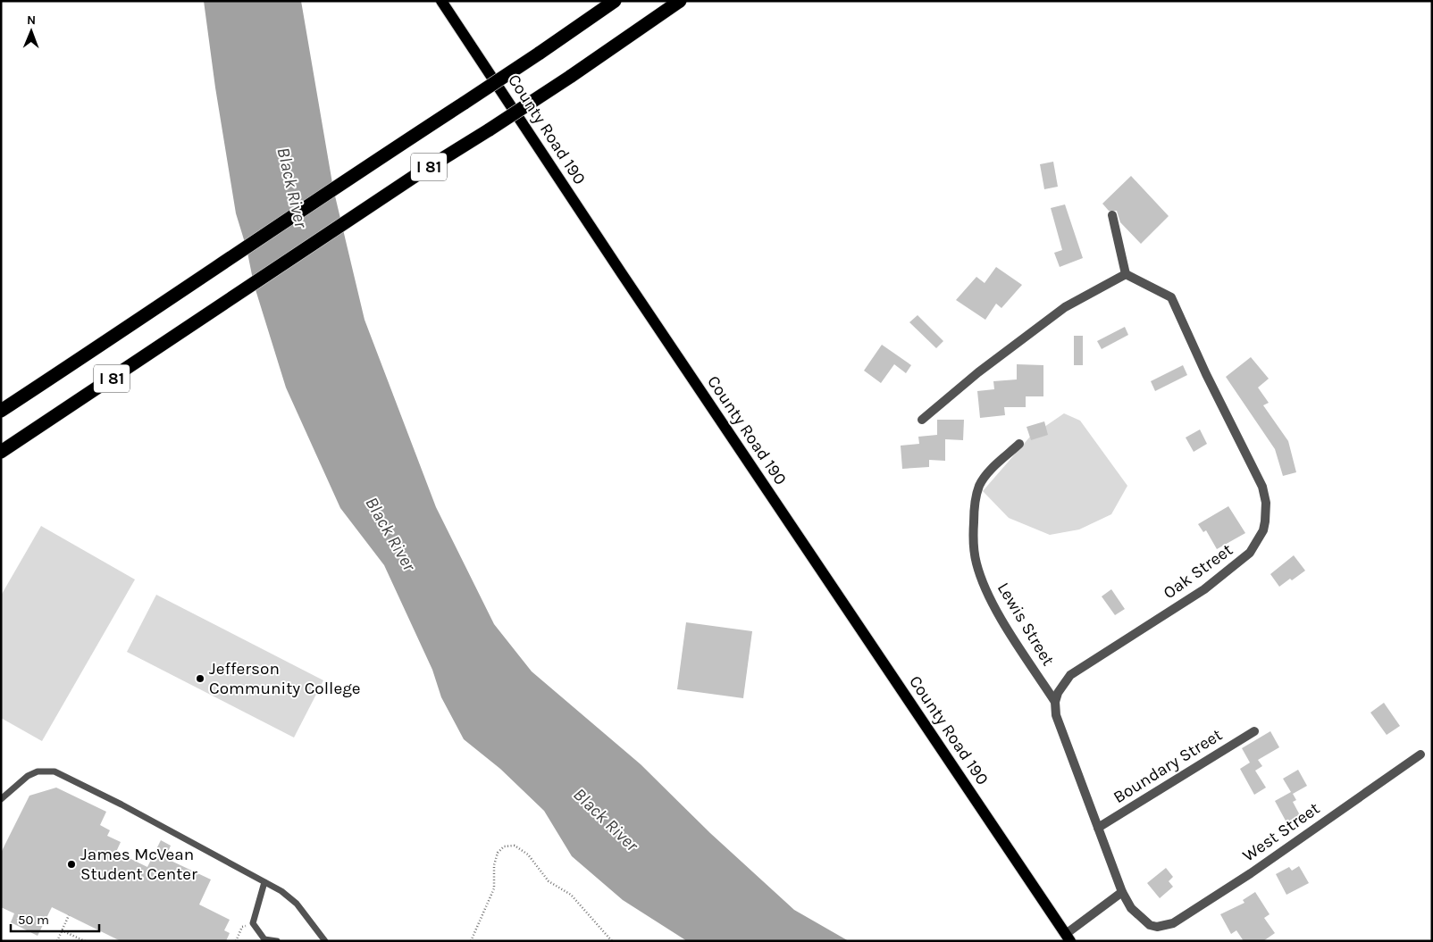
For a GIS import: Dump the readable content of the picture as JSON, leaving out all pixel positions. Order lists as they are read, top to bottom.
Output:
{
  "streets": {
    "highway": ["I 81"],
    "main road": ["County Road 190"],
    "street": [
      "Oak Street",
      "Lewis Street",
      "Boundary Street",
      "West Street"
    ]
  },
  "crossings": [
    ["Oak Street", "Lewis Street"],
    ["Lewis Street", "Boundary Street"],
    ["Lewis Street", "West Street"]
  ],
  "water": ["Black River"],
  "places": ["Jefferson Community College", "James McVean Student Center"],
  "scale_bar": "50 m",
  "north": "top"
}
